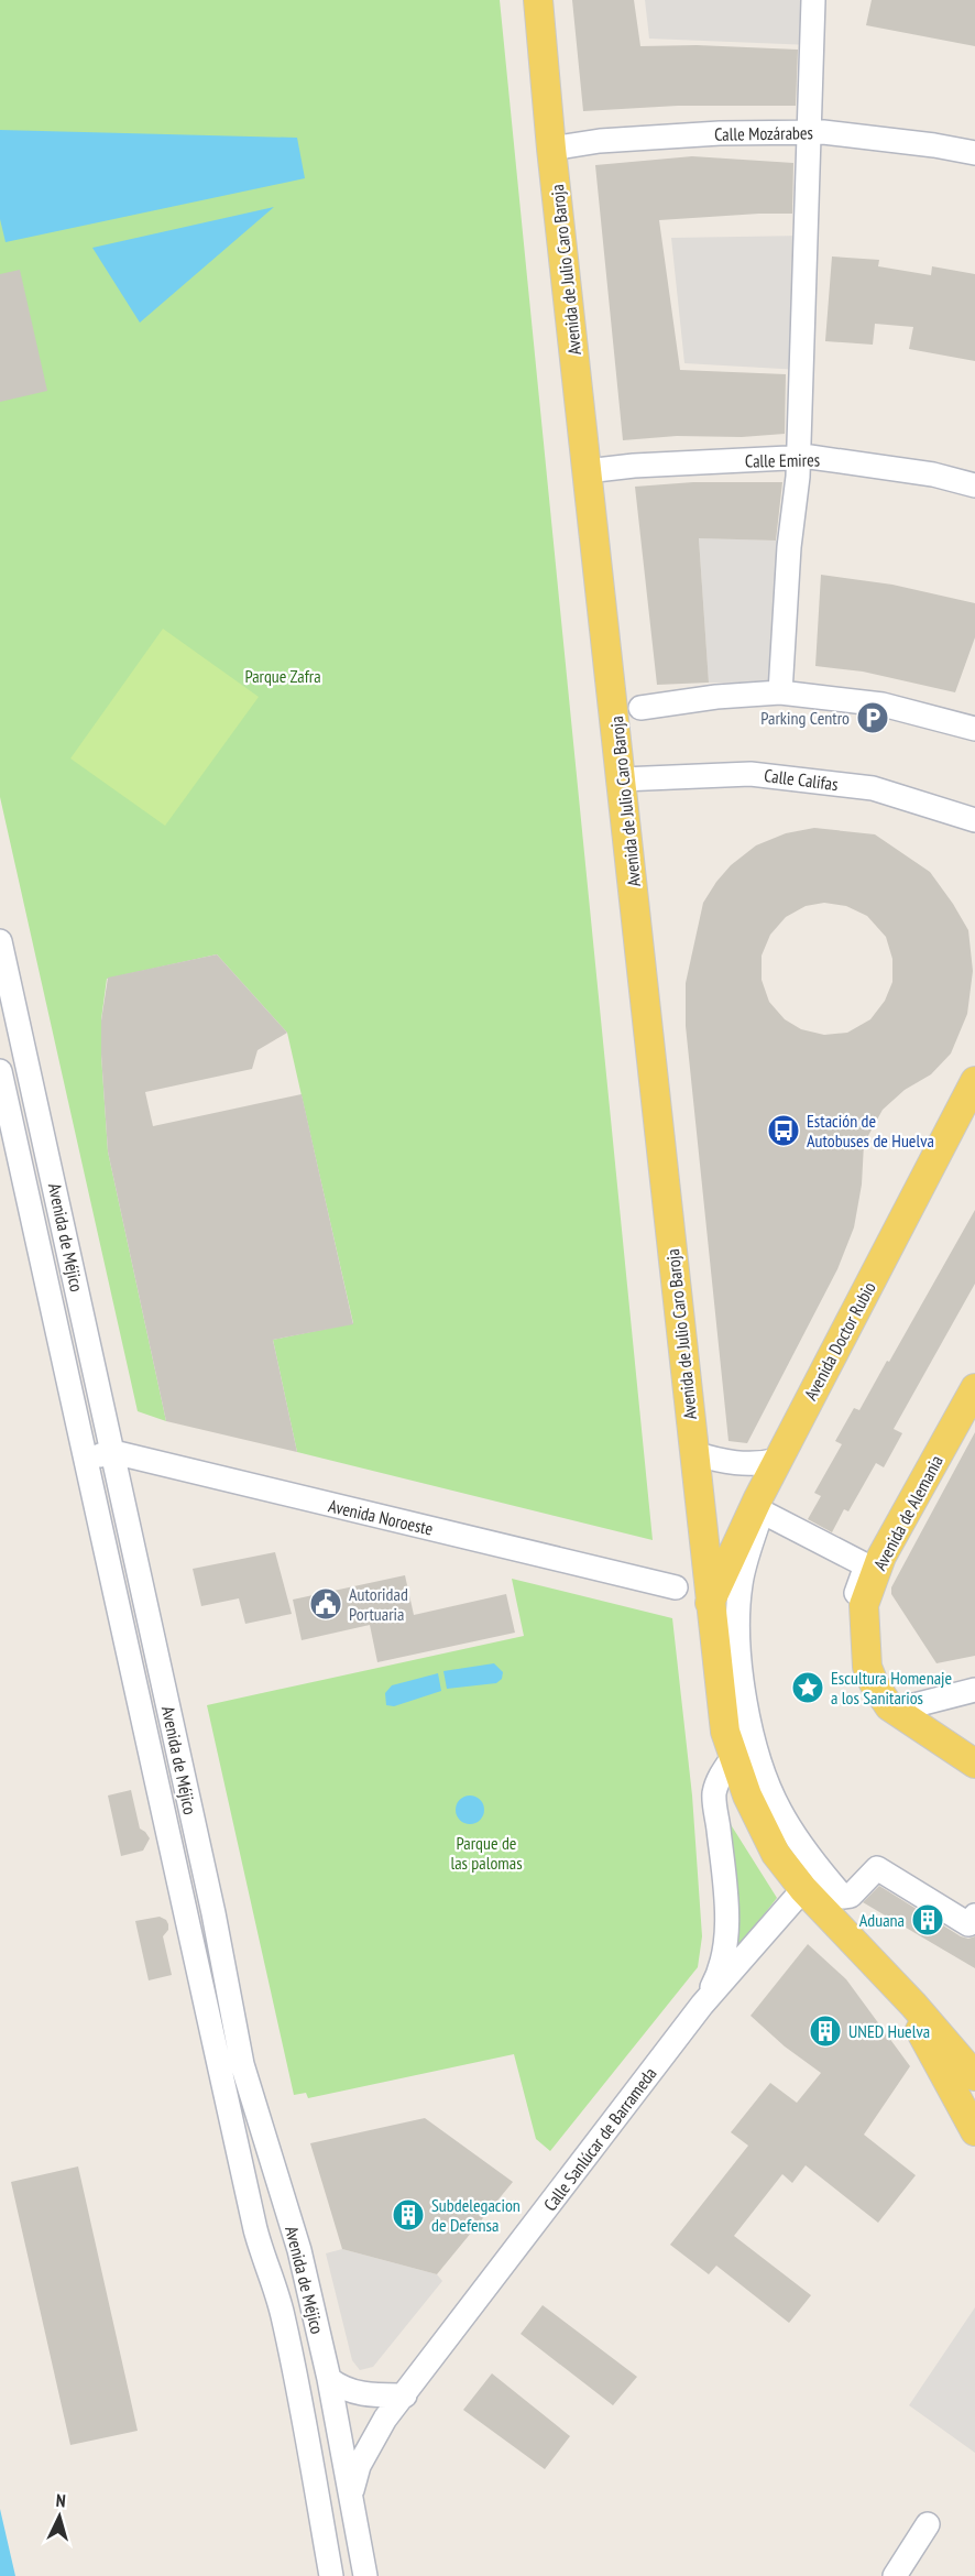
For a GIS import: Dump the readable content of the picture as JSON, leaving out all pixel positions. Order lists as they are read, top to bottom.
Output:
{
  "streets": {
    "main road": ["Avenida de Julio Caro Baroja", "Avenida Doctor Rubio", "Avenida de Alemania"],
    "street": [
      "Calle Mozárabes",
      "Calle Emires",
      "Calle Califas",
      "Avenida de Méjico",
      "Avenida Noroeste",
      "Calle Sanlúcar de Barrameda"
    ]
  },
  "crossings": [
    ["Calle Mozárabes", "Avenida de Julio Caro Baroja"],
    ["Avenida de Julio Caro Baroja", "Calle Emires"],
    ["Avenida de Julio Caro Baroja", "Calle Califas"],
    ["Avenida de Julio Caro Baroja", "Avenida Doctor Rubio"],
    ["Avenida de Julio Caro Baroja", "Calle Sanlúcar de Barrameda"],
    ["Avenida de Méjico", "Avenida Noroeste"],
    ["Avenida de Méjico", "Calle Sanlúcar de Barrameda"]
  ],
  "parks": ["Parque Zafra", "Parque de las palomas"],
  "places": {
    "parking": ["Parking Centro"],
    "bus stop": ["Estación de Autobuses de Huelva"],
    "public building": ["Autoridad Portuaria"],
    "place": ["Escultura Homenaje a los Sanitarios"],
    "building": ["Aduana", "UNED Huelva", "Subdelegacion de Defensa"]
  },
  "north": "top"
}
